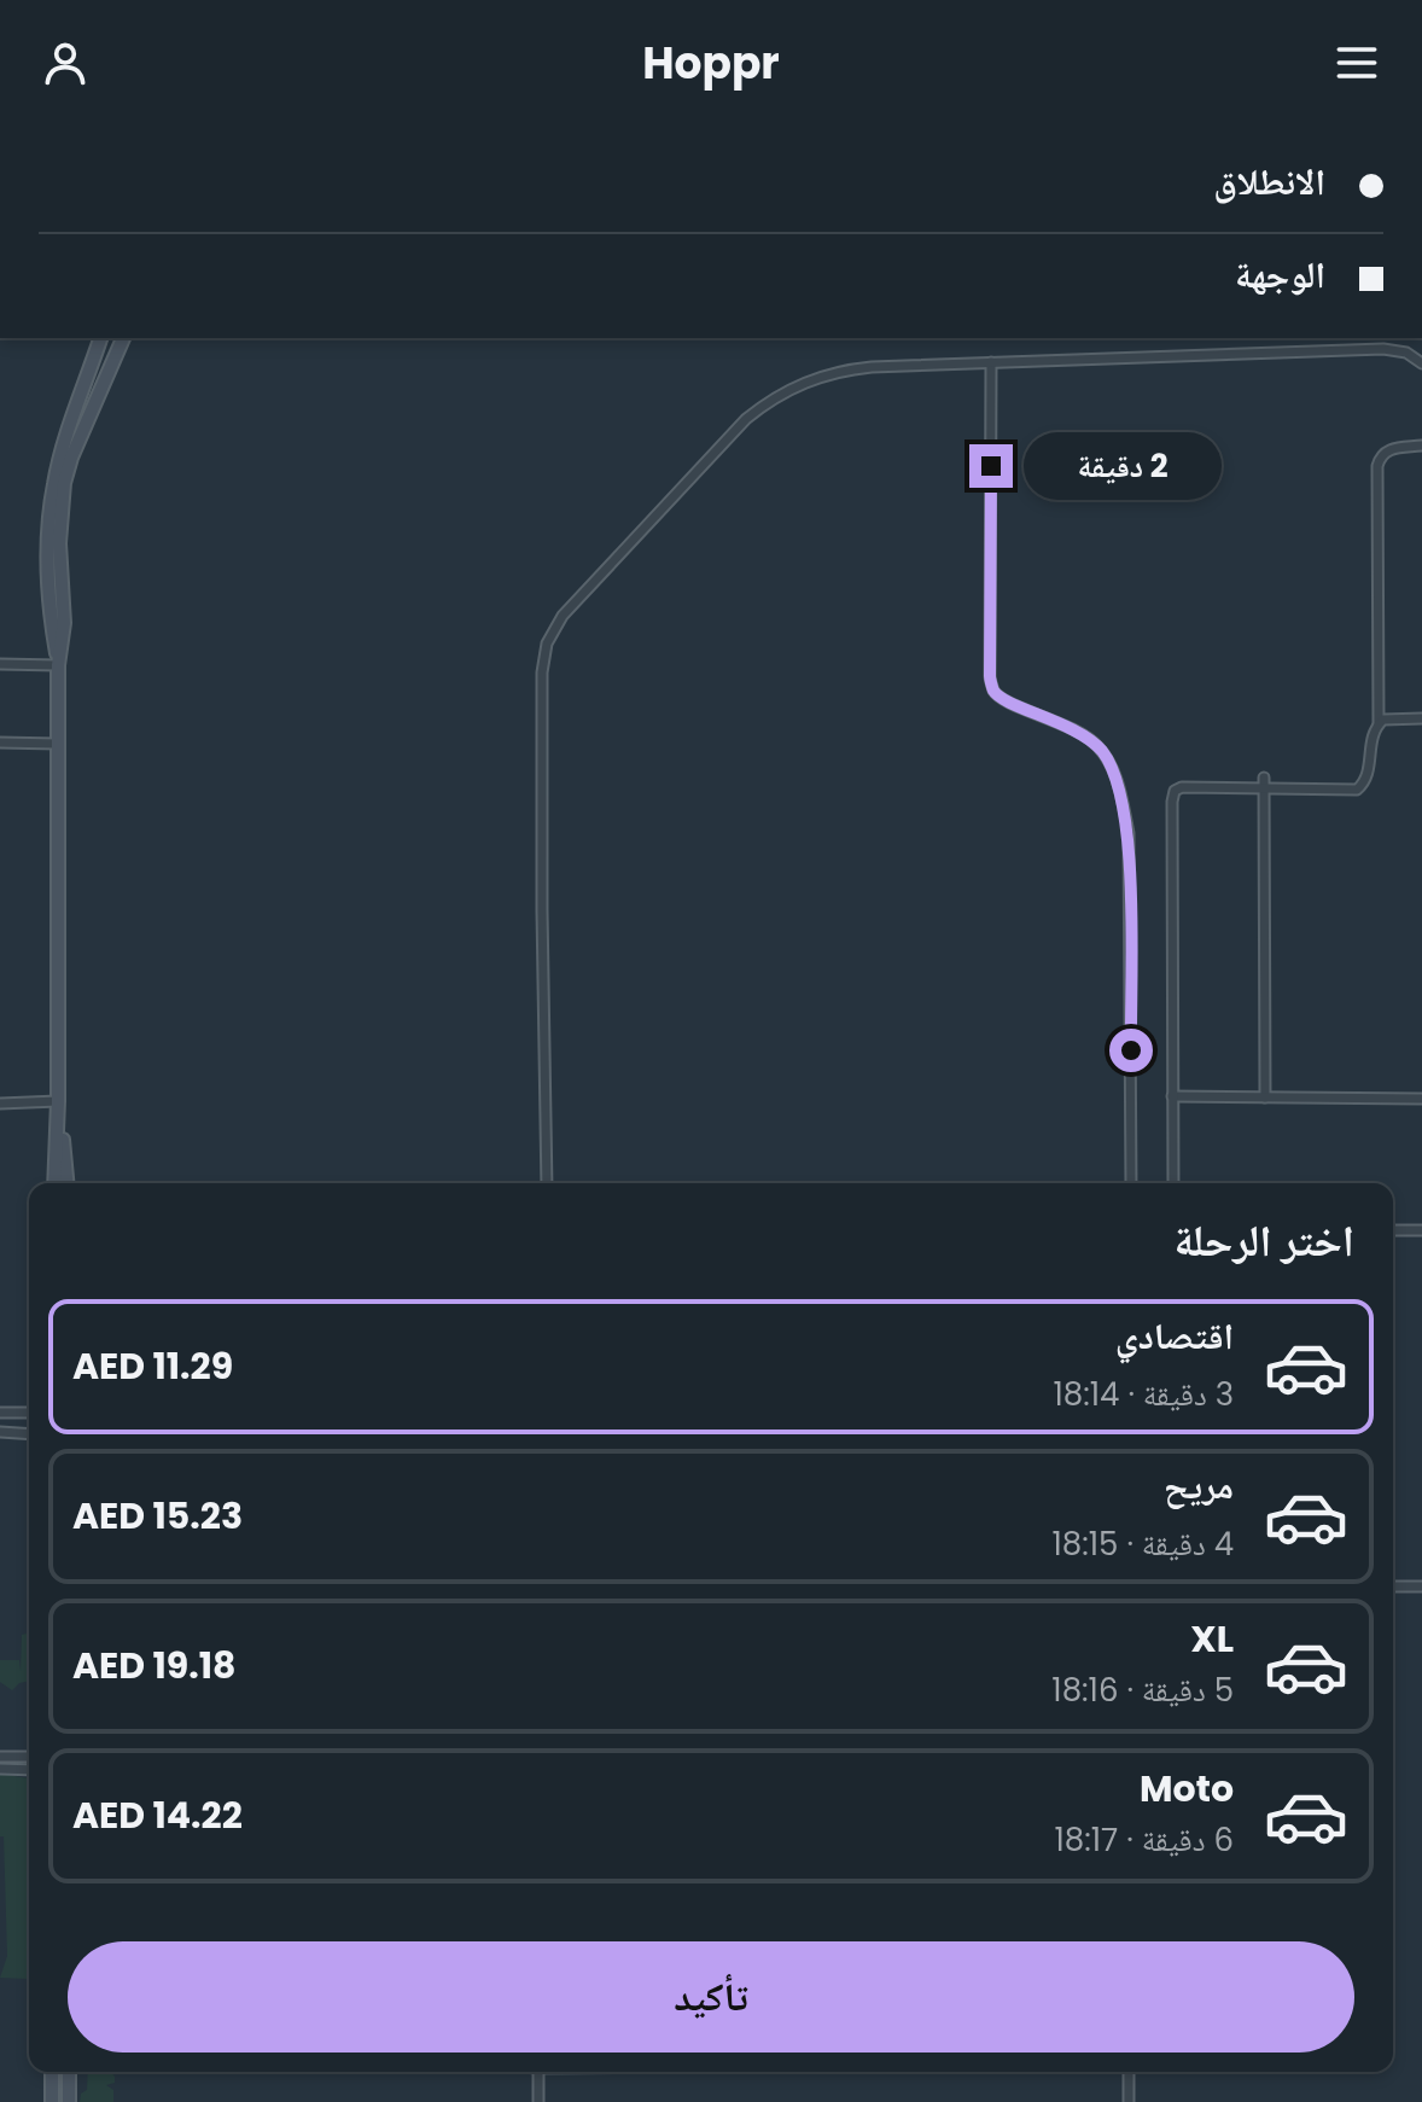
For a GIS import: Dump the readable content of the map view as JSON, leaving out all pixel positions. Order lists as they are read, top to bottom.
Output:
{
  "page": {
    "header": "Hoppr",
    "banner": ["الانطلاق", "الوجهة"],
    "bubble": "2 دقيقة",
    "heading": "اختر الرحلة",
    "list": [
      {
        "name": "اقتصادي",
        "note": "3 دقيقة · 18:14",
        "value": "AED 11.29"
      },
      {
        "name": "مريح",
        "note": "4 دقيقة · 18:15",
        "value": "AED 15.23"
      },
      {
        "name": "XL",
        "note": "5 دقيقة · 18:16",
        "value": "AED 19.18"
      },
      {
        "name": "Moto",
        "note": "6 دقيقة · 18:17",
        "value": "AED 14.22"
      }
    ],
    "buttons": "تأكيد"
  }
}
